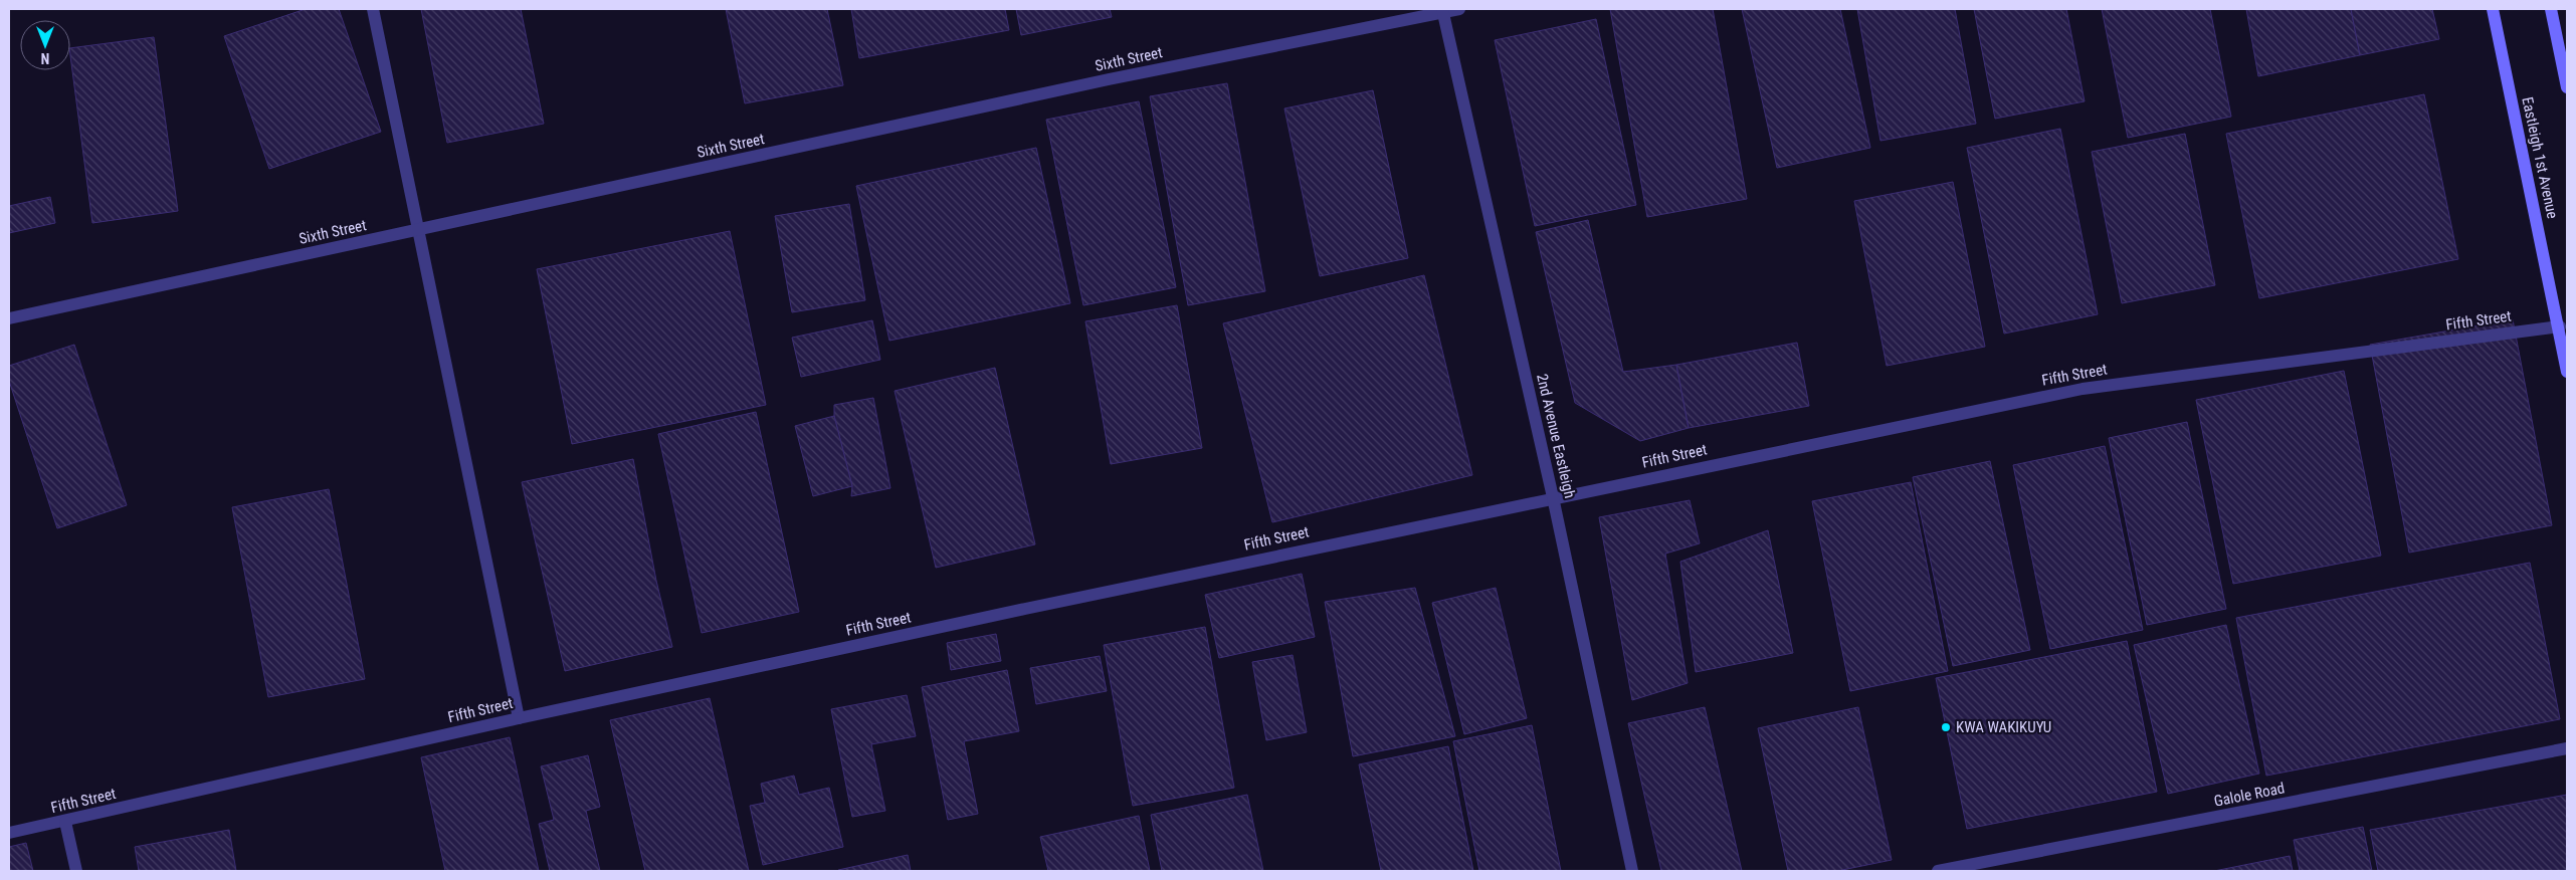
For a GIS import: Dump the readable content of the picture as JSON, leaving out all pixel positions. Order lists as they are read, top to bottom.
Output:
{
  "streets": {
    "main road": ["Eastleigh 1st Avenue"],
    "street": [
      "Sixth Street",
      "Fifth Street",
      "2nd Avenue Eastleigh",
      "Galole Road"
    ]
  },
  "crossings": [
    ["Sixth Street", "2nd Avenue Eastleigh"],
    ["Eastleigh 1st Avenue", "Fifth Street"],
    ["Fifth Street", "2nd Avenue Eastleigh"]
  ],
  "places": ["KWA WAKIKUYU"],
  "north": "bottom"
}
